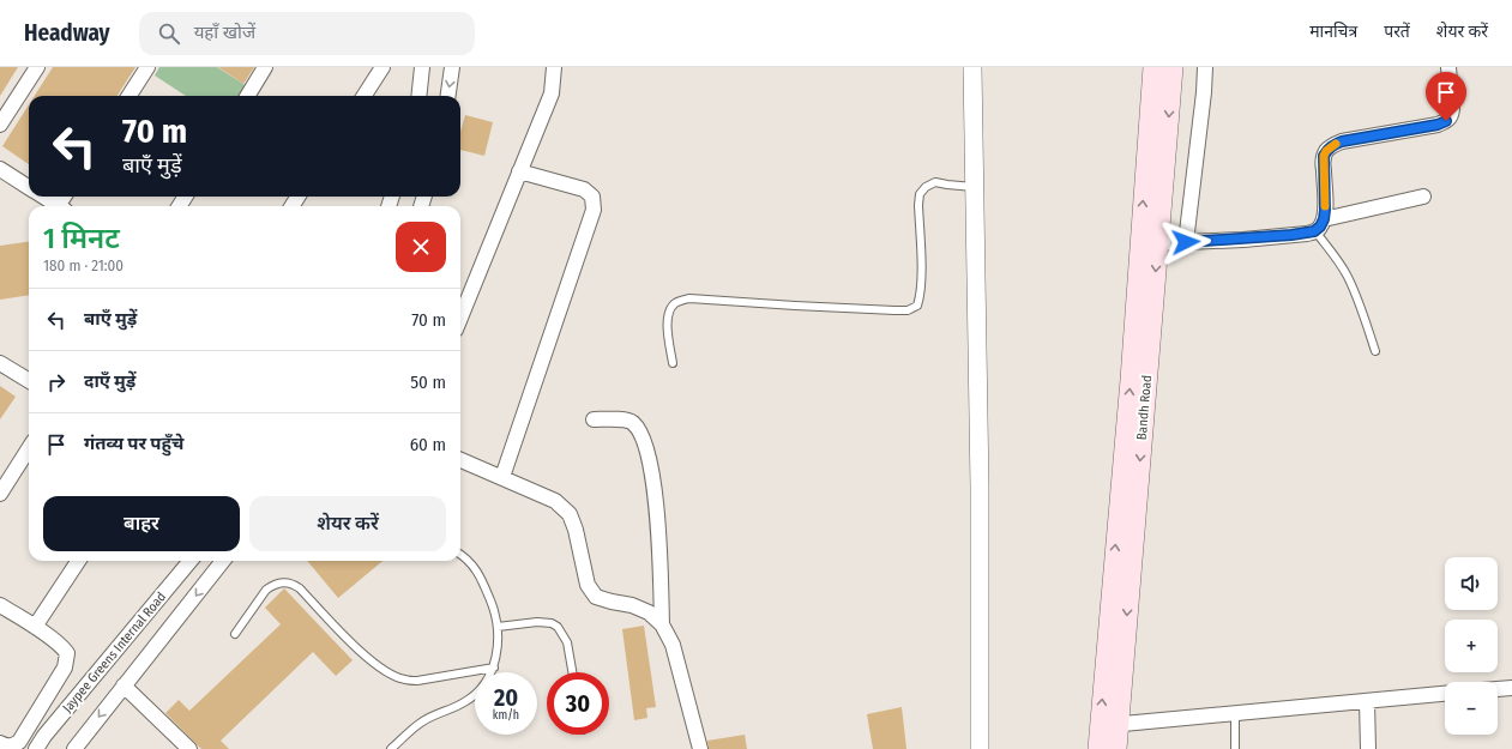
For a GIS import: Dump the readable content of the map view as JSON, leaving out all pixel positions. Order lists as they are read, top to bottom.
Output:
{
  "streets": {
    "main road": ["Bandh Road"],
    "street": ["Jaypee Greens Internal Road"]
  },
  "page": {
    "header": "Headway",
    "search": "यहाँ खोजें",
    "nav": ["मानचित्र", "परतें", "शेयर करें"],
    "turn": ["70 m", "बाएँ मुड़ें"],
    "heading": ["1 मिनट", "180 m · 21:00"],
    "list": [
      {
        "name": "बाएँ मुड़ें",
        "value": "70 m"
      },
      {
        "name": "दाएँ मुड़ें",
        "value": "50 m"
      },
      {
        "name": "गंतव्य पर पहुँचे",
        "value": "60 m"
      }
    ],
    "buttons": ["बाहर", "शेयर करें"],
    "map_buttons": ["+", "−"],
    "speed": "20 km/h",
    "limit": "30"
  }
}
